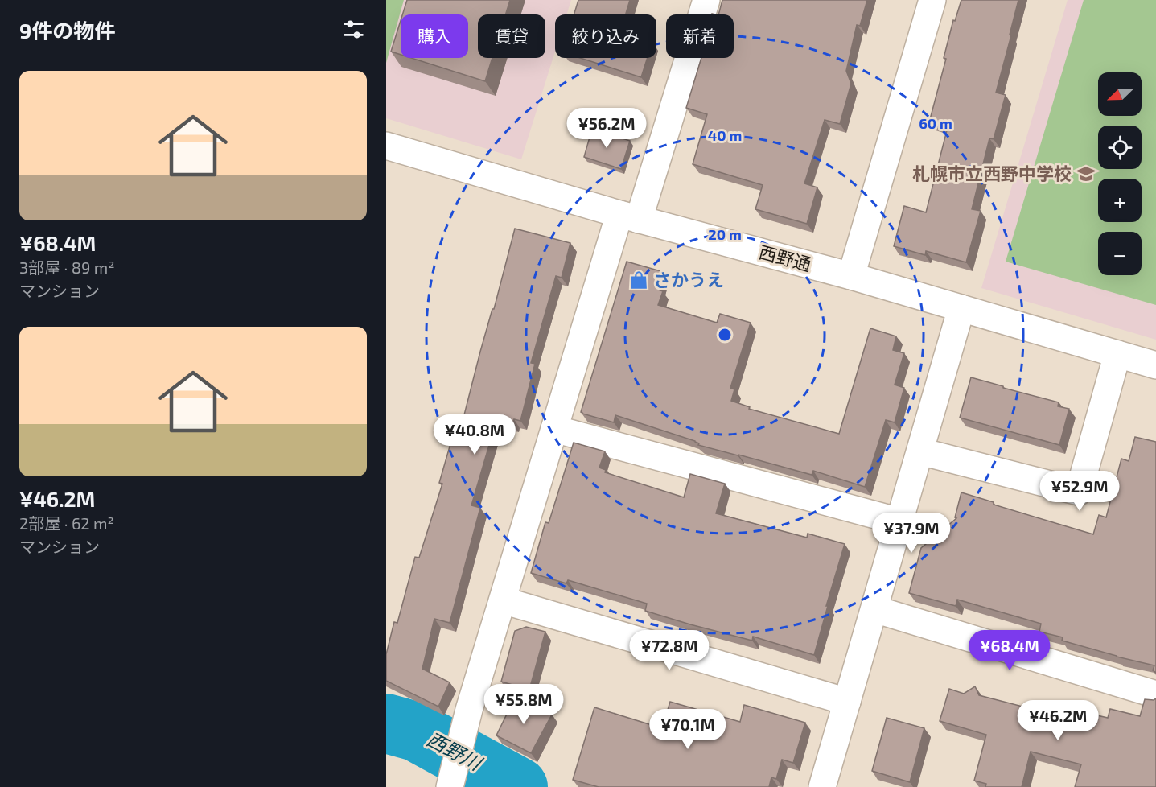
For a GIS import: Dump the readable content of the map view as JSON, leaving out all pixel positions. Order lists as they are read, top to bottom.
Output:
{
  "streets": {
    "street": ["西野通"]
  },
  "water": ["西野川"],
  "places": {
    "school or university": ["札幌市立西野中学校"],
    "shop": ["さかうえ"]
  },
  "north": "bottom left",
  "page": {
    "heading": "9件の物件",
    "chip": [
      "購入",
      "賃貸",
      "絞り込み",
      "新着"
    ],
    "list": [
      {
        "name": "¥68.4M",
        "note": "3部屋 · 89 m² · マンション"
      },
      {
        "name": "¥46.2M",
        "note": "2部屋 · 62 m² · マンション"
      }
    ],
    "map_buttons": ["+", "−"],
    "price": [
      "¥56.2M",
      "¥40.8M",
      "¥52.9M",
      "¥37.9M",
      "¥72.8M",
      "¥68.4M",
      "¥55.8M",
      "¥46.2M",
      "¥70.1M"
    ]
  },
  "rings": ["60 m", "40 m", "20 m"]
}
